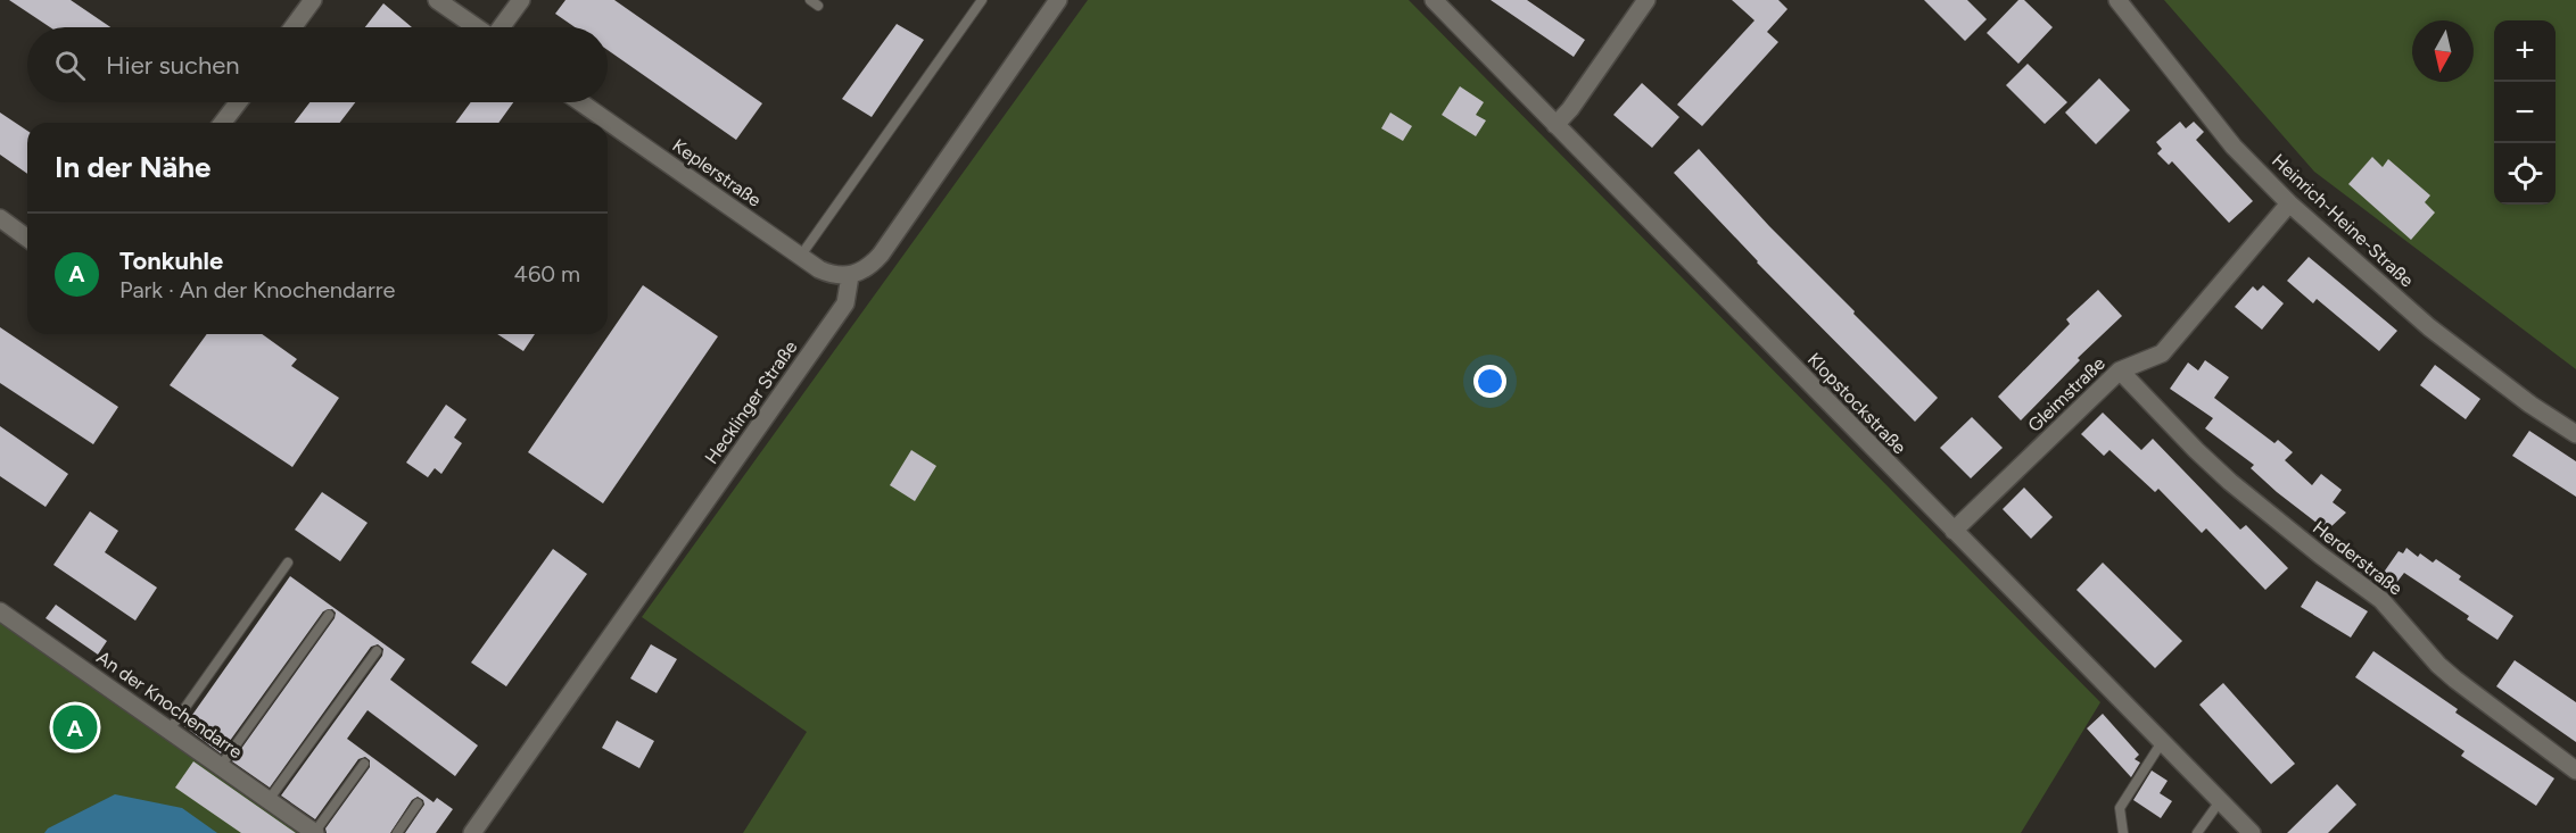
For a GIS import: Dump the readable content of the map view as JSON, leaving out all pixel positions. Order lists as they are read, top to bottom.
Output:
{
  "streets": {
    "street": [
      "Keplerstraße",
      "Heinrich-Heine-Straße",
      "Gleimstraße",
      "Hecklinger Straße",
      "Klopstockstraße",
      "Herderstraße",
      "An der Knochendarre"
    ]
  },
  "crossings": [
    ["Keplerstraße", "Hecklinger Straße"],
    ["Heinrich-Heine-Straße", "Gleimstraße"],
    ["Gleimstraße", "Klopstockstraße"],
    ["Gleimstraße", "Herderstraße"]
  ],
  "north": "bottom",
  "page": {
    "map_buttons": ["+", "−"],
    "search": "Hier suchen",
    "heading": "In der Nähe",
    "list": [
      {
        "mark": "A",
        "name": "Tonkuhle",
        "note": "Park · An der Knochendarre",
        "value": "460 m"
      }
    ],
    "pins": "A"
  }
}
